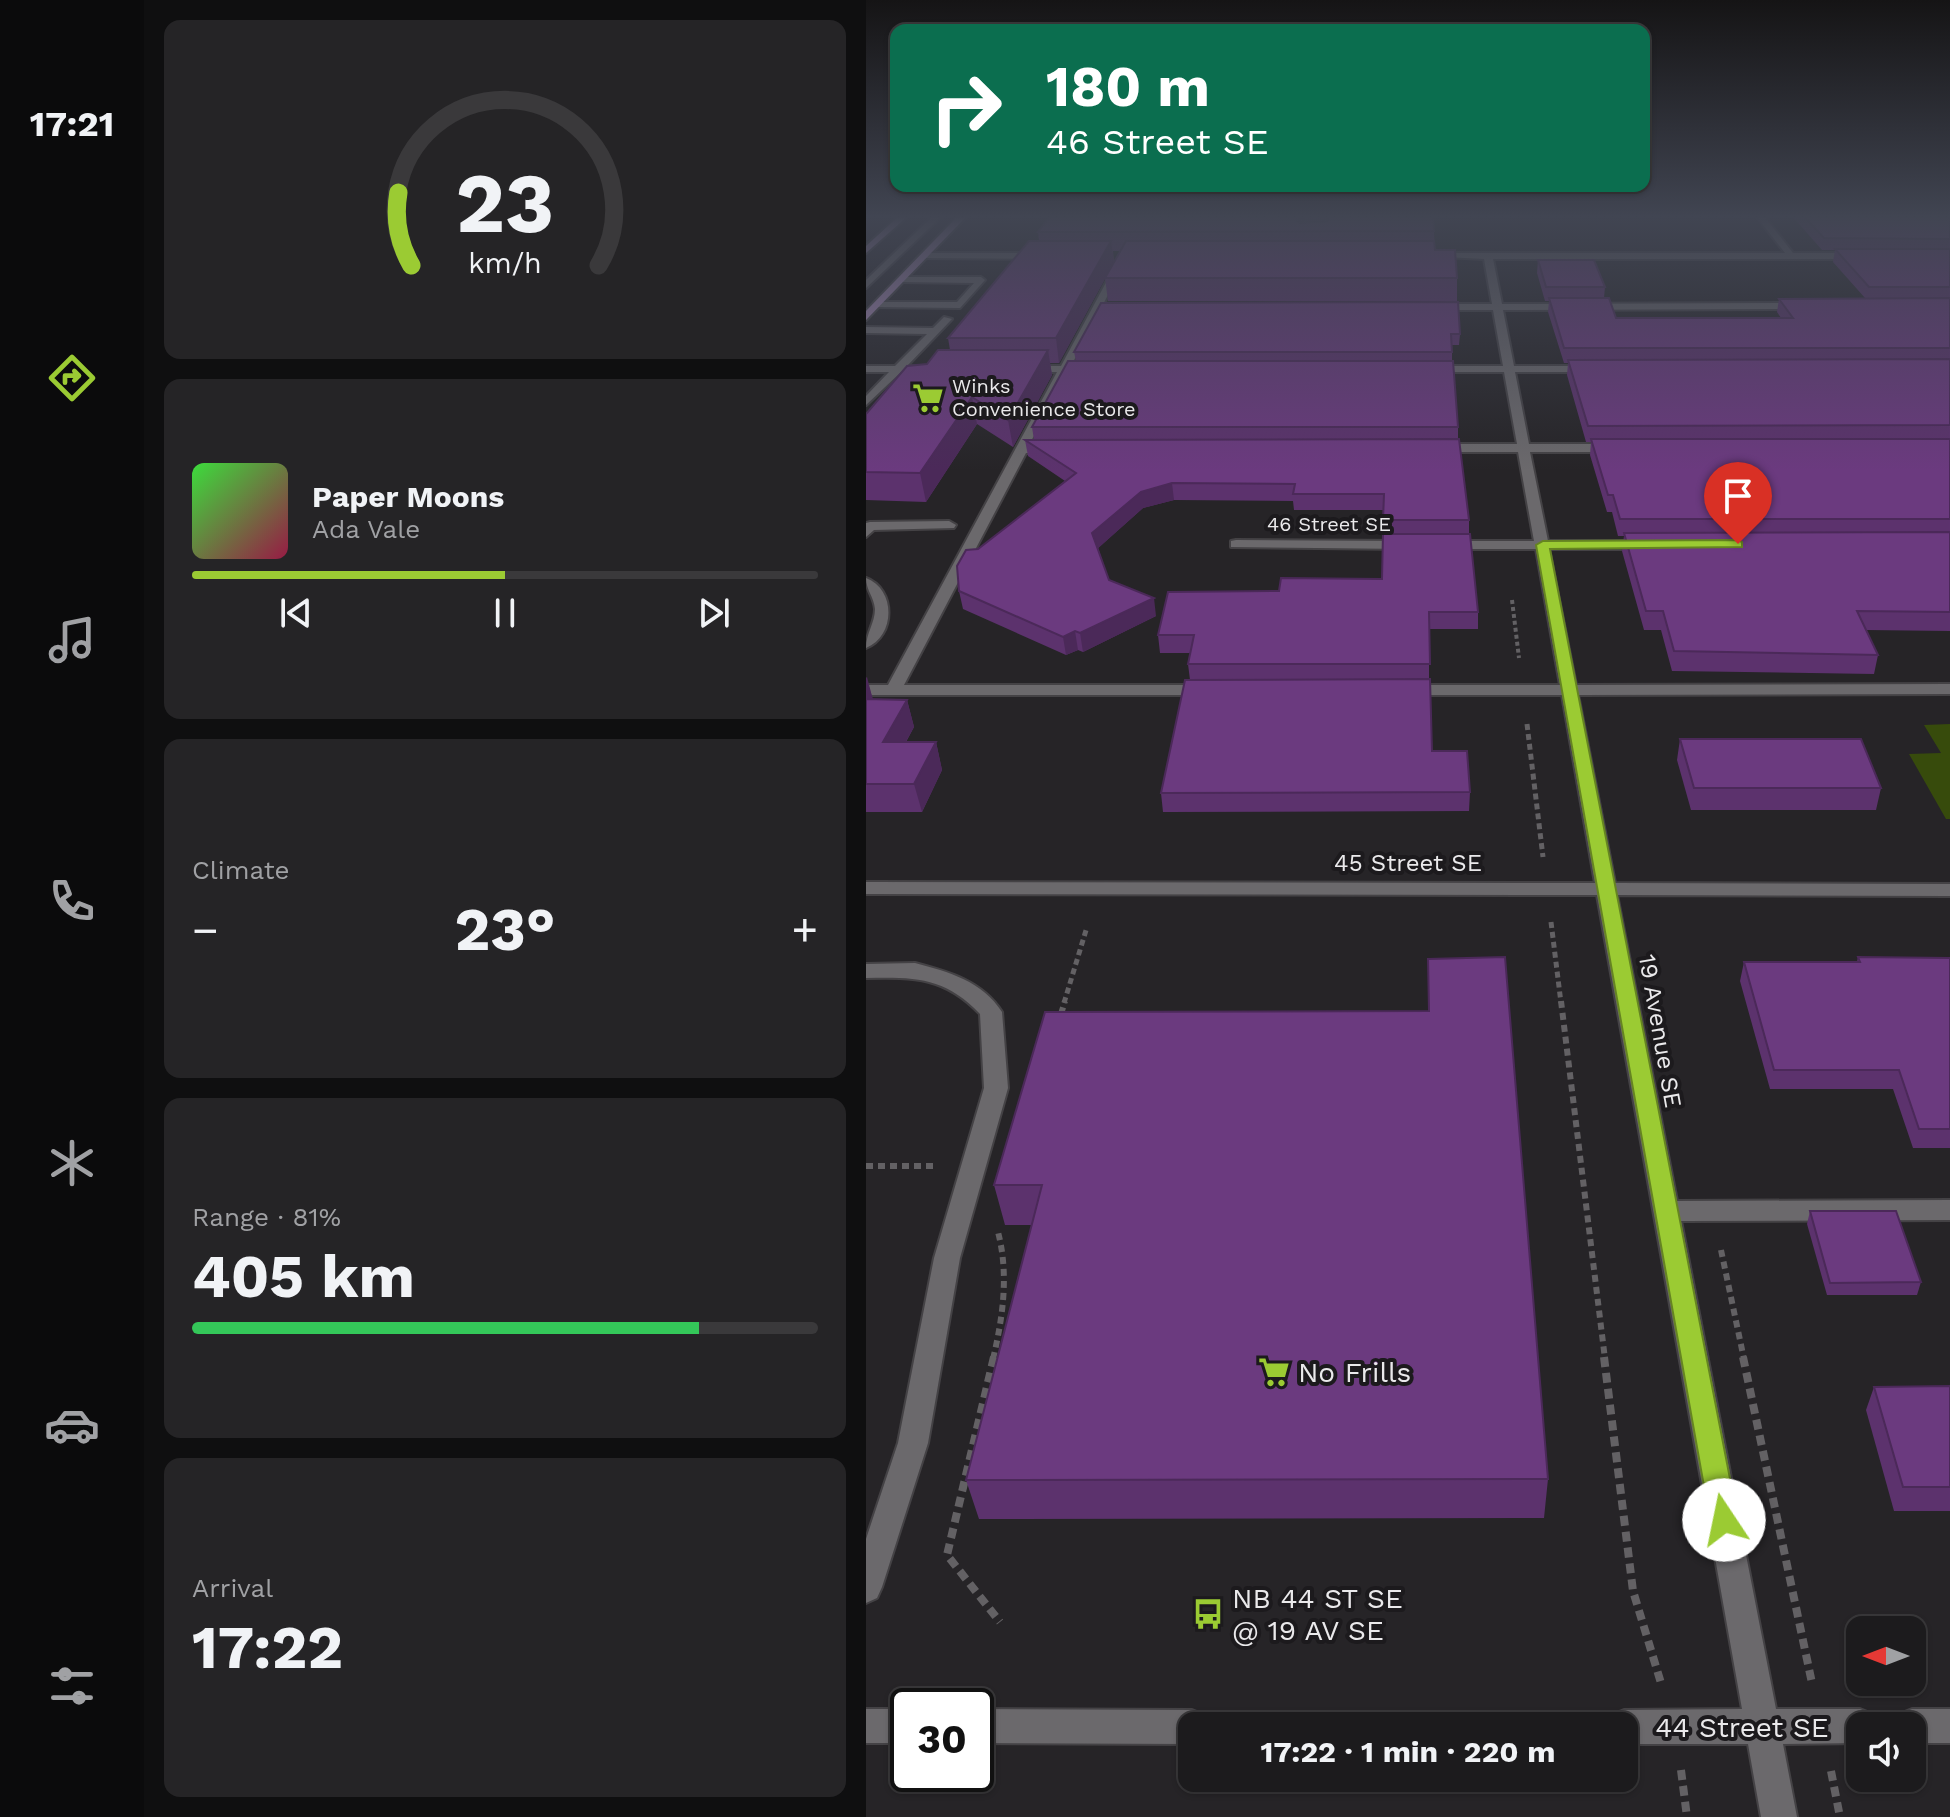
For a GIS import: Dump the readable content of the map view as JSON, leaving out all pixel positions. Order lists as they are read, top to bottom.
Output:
{
  "streets": {
    "street": [
      "46 Street SE",
      "45 Street SE",
      "19 Avenue SE",
      "44 Street SE"
    ]
  },
  "crossings": [
    ["46 Street SE", "19 Avenue SE"],
    ["45 Street SE", "19 Avenue SE"],
    ["19 Avenue SE", "44 Street SE"]
  ],
  "places": {
    "supermarket": ["Winks Convenience Store", "No Frills"],
    "bus stop": ["NB 44 ST SE @ 19 AV SE"]
  },
  "north": "left",
  "page": {
    "tabs": "17:21",
    "turn": ["180 m", "46 Street SE"],
    "song": ["Paper Moons", "Ada Vale"],
    "tile": [
      "Climate",
      ["Range · 81%", "405 km"],
      ["Arrival", "17:22"]
    ],
    "heat": ["−", "23°", "+"],
    "limit": "30",
    "trip": "17:22 · 1 min · 220 m",
    "gauge": ["23", "km/h"]
  }
}
